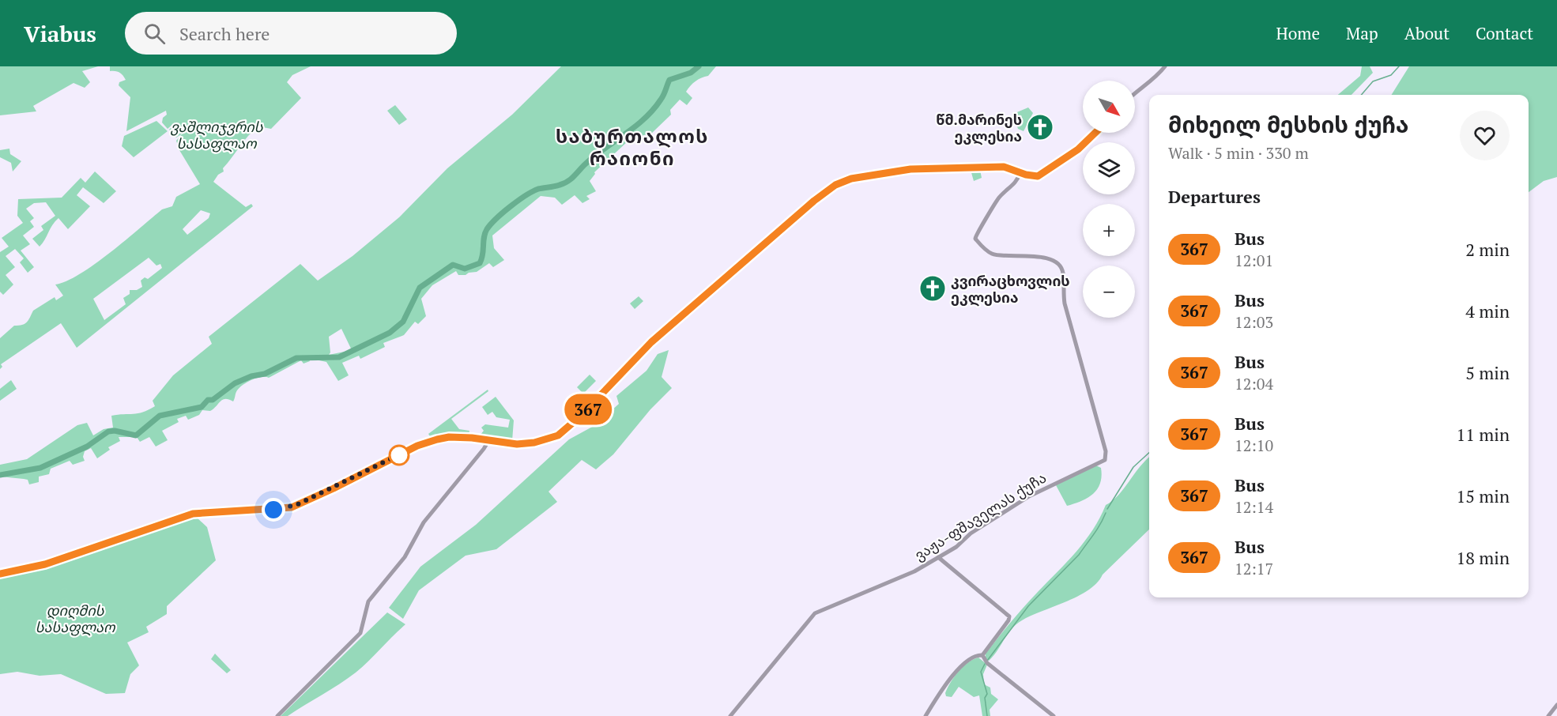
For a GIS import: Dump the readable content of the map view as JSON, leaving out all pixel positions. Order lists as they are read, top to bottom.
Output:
{
  "streets": {
    "street": ["ვაჟა-ფშაველას ქუჩა"]
  },
  "districts": ["საბურთალოს რაიონი"],
  "parks": ["ვაშლიჯვრის სასაფლაო", "დიღმის სასაფლაო"],
  "places": {
    "church": ["წმ.მარინეს ეკლესია", "კვირაცხოვლის ეკლესია"]
  },
  "lines": ["bus line 367"],
  "north": "bottom right",
  "page": {
    "header": "Viabus",
    "search": "Search here",
    "nav": [
      "Home",
      "Map",
      "About",
      "Contact"
    ],
    "on_map": "367",
    "map_buttons": ["+", "−"],
    "heading": [
      ["მიხეილ მესხის ქუჩა", "Walk · 5 min · 330 m"],
      "Departures"
    ],
    "list": [
      {
        "mark": "367",
        "name": "Bus",
        "note": "12:01",
        "value": "2 min"
      },
      {
        "mark": "367",
        "name": "Bus",
        "note": "12:03",
        "value": "4 min"
      },
      {
        "mark": "367",
        "name": "Bus",
        "note": "12:04",
        "value": "5 min"
      },
      {
        "mark": "367",
        "name": "Bus",
        "note": "12:10",
        "value": "11 min"
      },
      {
        "mark": "367",
        "name": "Bus",
        "note": "12:14",
        "value": "15 min"
      },
      {
        "mark": "367",
        "name": "Bus",
        "note": "12:17",
        "value": "18 min"
      }
    ]
  }
}
